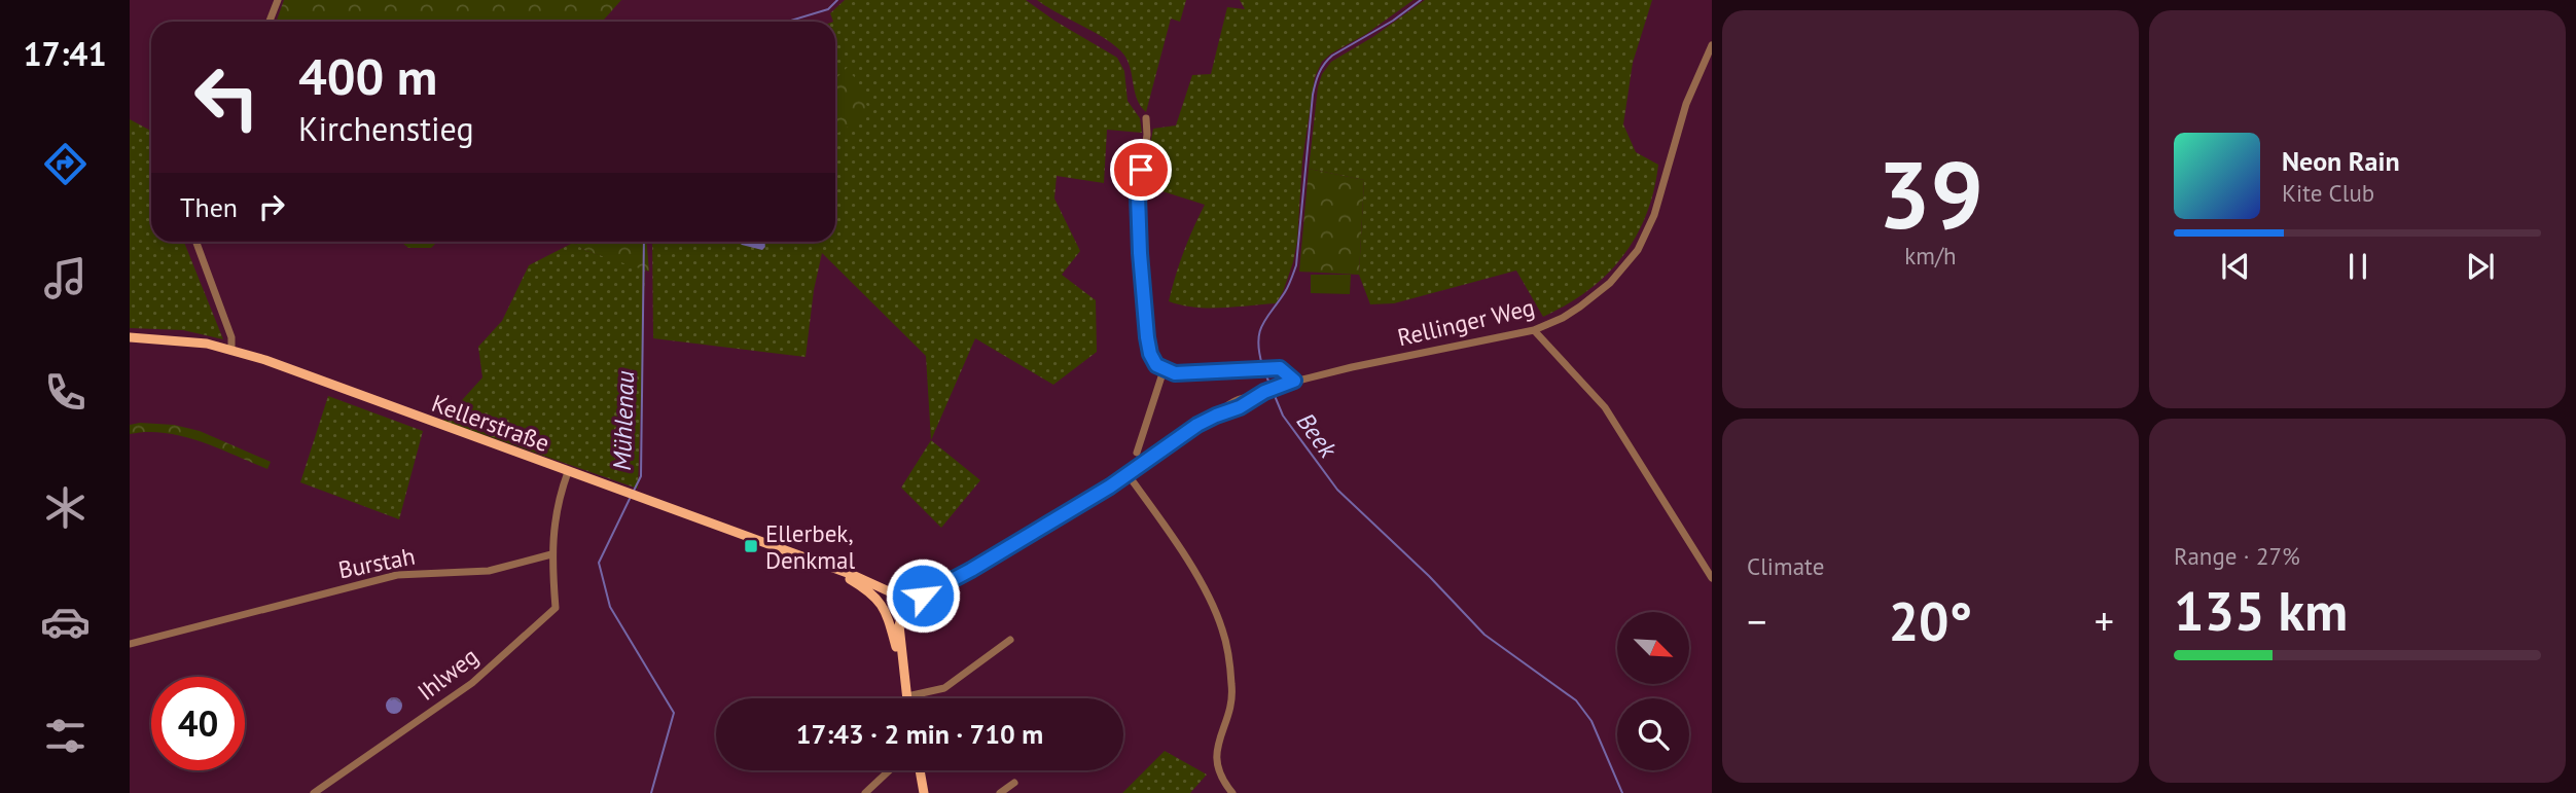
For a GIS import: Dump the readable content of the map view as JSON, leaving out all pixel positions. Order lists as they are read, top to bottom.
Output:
{
  "streets": {
    "main road": ["Kellerstraße"],
    "street": ["Rellinger Weg", "Burstah", "Ihlweg"]
  },
  "crossings": [
    ["Burstah", "Ihlweg"]
  ],
  "water": ["Mühlenau", "Beek"],
  "places": {
    "transit": ["Ellerbek, Denkmal"]
  },
  "north": "bottom right",
  "page": {
    "tabs": "17:41",
    "tile": [
      ["39", "km/h"],
      "Climate",
      ["Range · 27%", "135 km"]
    ],
    "turn": ["400 m", "Kirchenstieg"],
    "song": ["Neon Rain", "Kite Club"],
    "then": "Then",
    "heat": ["−", "20°", "+"],
    "limit": "40",
    "trip": "17:43 · 2 min · 710 m"
  }
}
